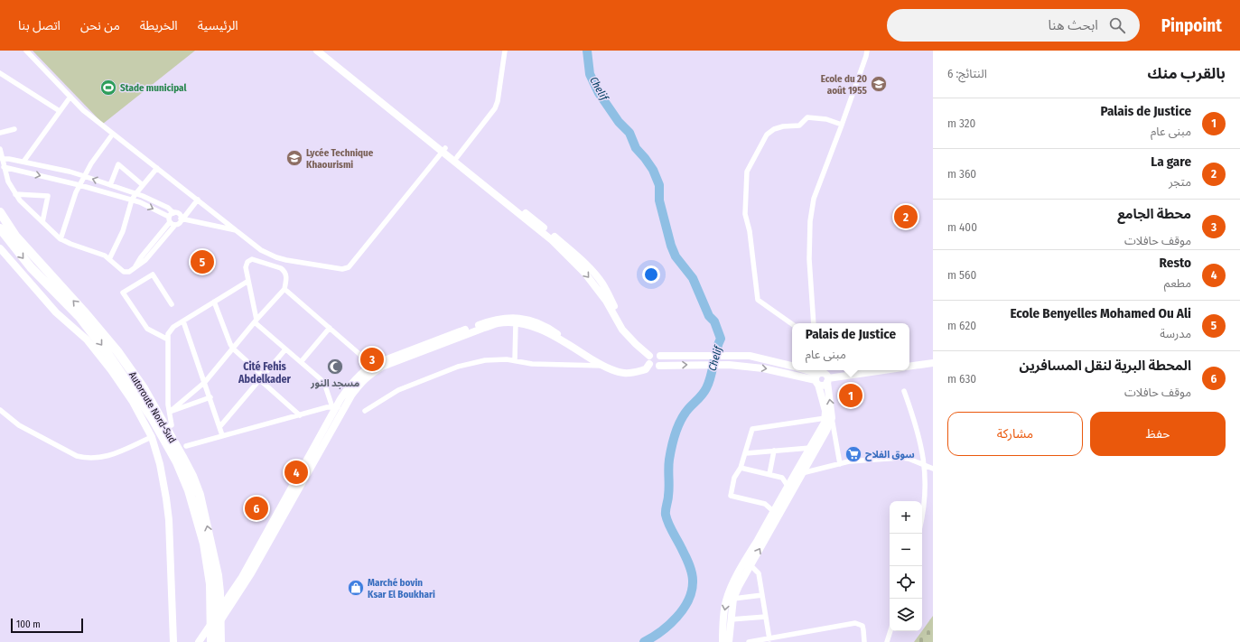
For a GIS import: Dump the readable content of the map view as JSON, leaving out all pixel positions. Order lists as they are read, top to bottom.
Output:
{
  "streets": {
    "highway": ["Autoroute Nord-Sud"]
  },
  "districts": ["Cité Fehis Abdelkader"],
  "water": ["Chelif"],
  "places": {
    "school or university": ["Ecole du 20 août 1955", "Lycée Technique Khaourismi"],
    "sports": ["Stade municipal"],
    "mosque": ["مسجد النور"],
    "supermarket": ["سوق الفلاح"],
    "shop": ["Marché bovin Ksar El Boukhari"]
  },
  "scale_bar": "100 m",
  "page": {
    "header": "Pinpoint",
    "search": "ابحث هنا",
    "nav": [
      "الرئيسية",
      "الخريطة",
      "من نحن",
      "اتصل بنا"
    ],
    "heading": ["بالقرب منك", "النتائج: 6"],
    "list": [
      {
        "mark": "1",
        "name": "Palais de Justice",
        "note": "مبنى عام",
        "value": "320 m"
      },
      {
        "mark": "2",
        "name": "La gare",
        "note": "متجر",
        "value": "360 m"
      },
      {
        "mark": "3",
        "name": "محطة الجامع",
        "note": "موقف حافلات",
        "value": "400 m"
      },
      {
        "mark": "4",
        "name": "Resto",
        "note": "مطعم",
        "value": "560 m"
      },
      {
        "mark": "5",
        "name": "Ecole Benyelles Mohamed Ou Ali",
        "note": "مدرسة",
        "value": "620 m"
      },
      {
        "mark": "6",
        "name": "المحطة البرية لنقل المسافرين",
        "note": "موقف حافلات",
        "value": "630 m"
      }
    ],
    "pins": [
      "2",
      "5",
      "3",
      "1",
      "4",
      "6"
    ],
    "popup": ["Palais de Justice", "مبنى عام"],
    "buttons": ["حفظ", "مشاركة"],
    "map_buttons": ["+", "−"],
    "scale": "100 m"
  }
}
